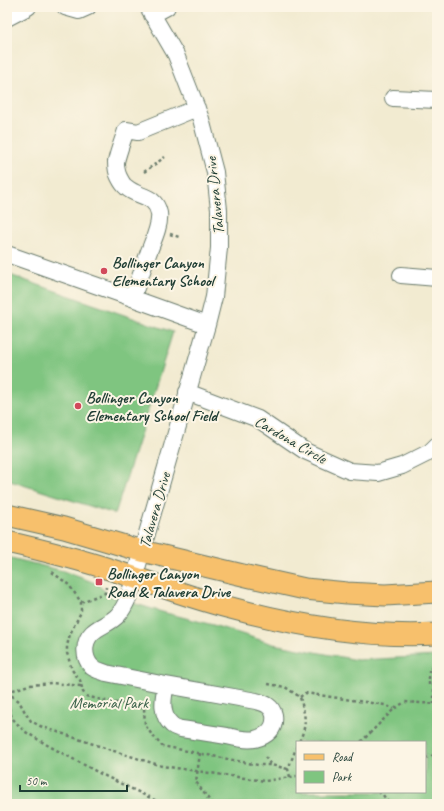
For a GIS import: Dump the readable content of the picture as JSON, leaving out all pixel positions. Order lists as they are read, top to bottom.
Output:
{
  "streets": {
    "street": ["Talavera Drive", "Cardona Circle"]
  },
  "crossings": [
    ["Talavera Drive", "Cardona Circle"]
  ],
  "parks": ["Memorial Park"],
  "places": {
    "other": ["Bollinger Canyon Elementary School", "Bollinger Canyon Elementary School Field"],
    "transit": ["Bollinger Canyon Road & Talavera Drive"]
  },
  "legend": ["Road", "Park"],
  "scale_bar": "50 m"
}
